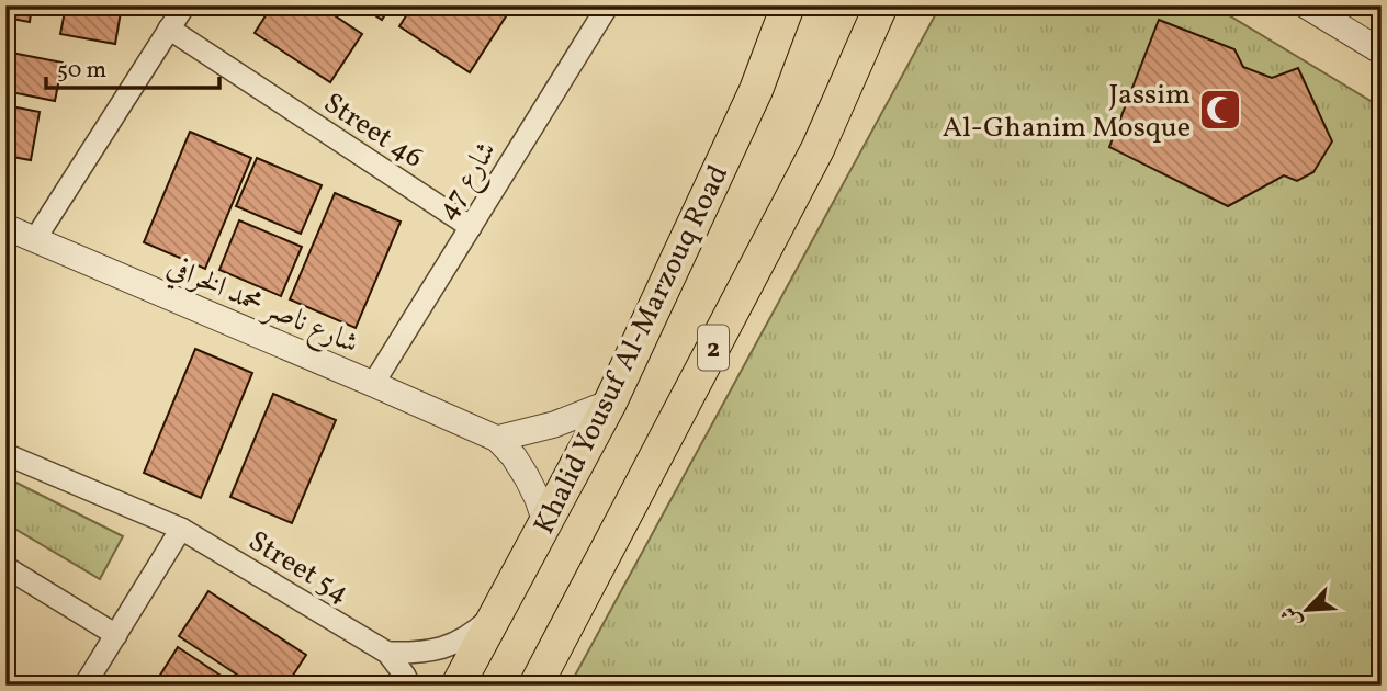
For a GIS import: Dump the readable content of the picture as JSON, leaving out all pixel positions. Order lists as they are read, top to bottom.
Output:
{
  "streets": {
    "main road": ["2", "Khalid Yousuf Al-Marzouq Road"],
    "street": [
      "Street 46",
      "شارع 47",
      "شارع ناصر محمد الخرافي",
      "Street 54"
    ]
  },
  "crossings": [
    ["Street 46", "شارع 47"],
    ["شارع 47", "شارع ناصر محمد الخرافي"],
    ["شارع ناصر محمد الخرافي", "Khalid Yousuf Al-Marzouq Road"]
  ],
  "places": {
    "mosque": ["Jassim Al-Ghanim Mosque"]
  },
  "scale_bar": "50 m",
  "north": "bottom left"
}
